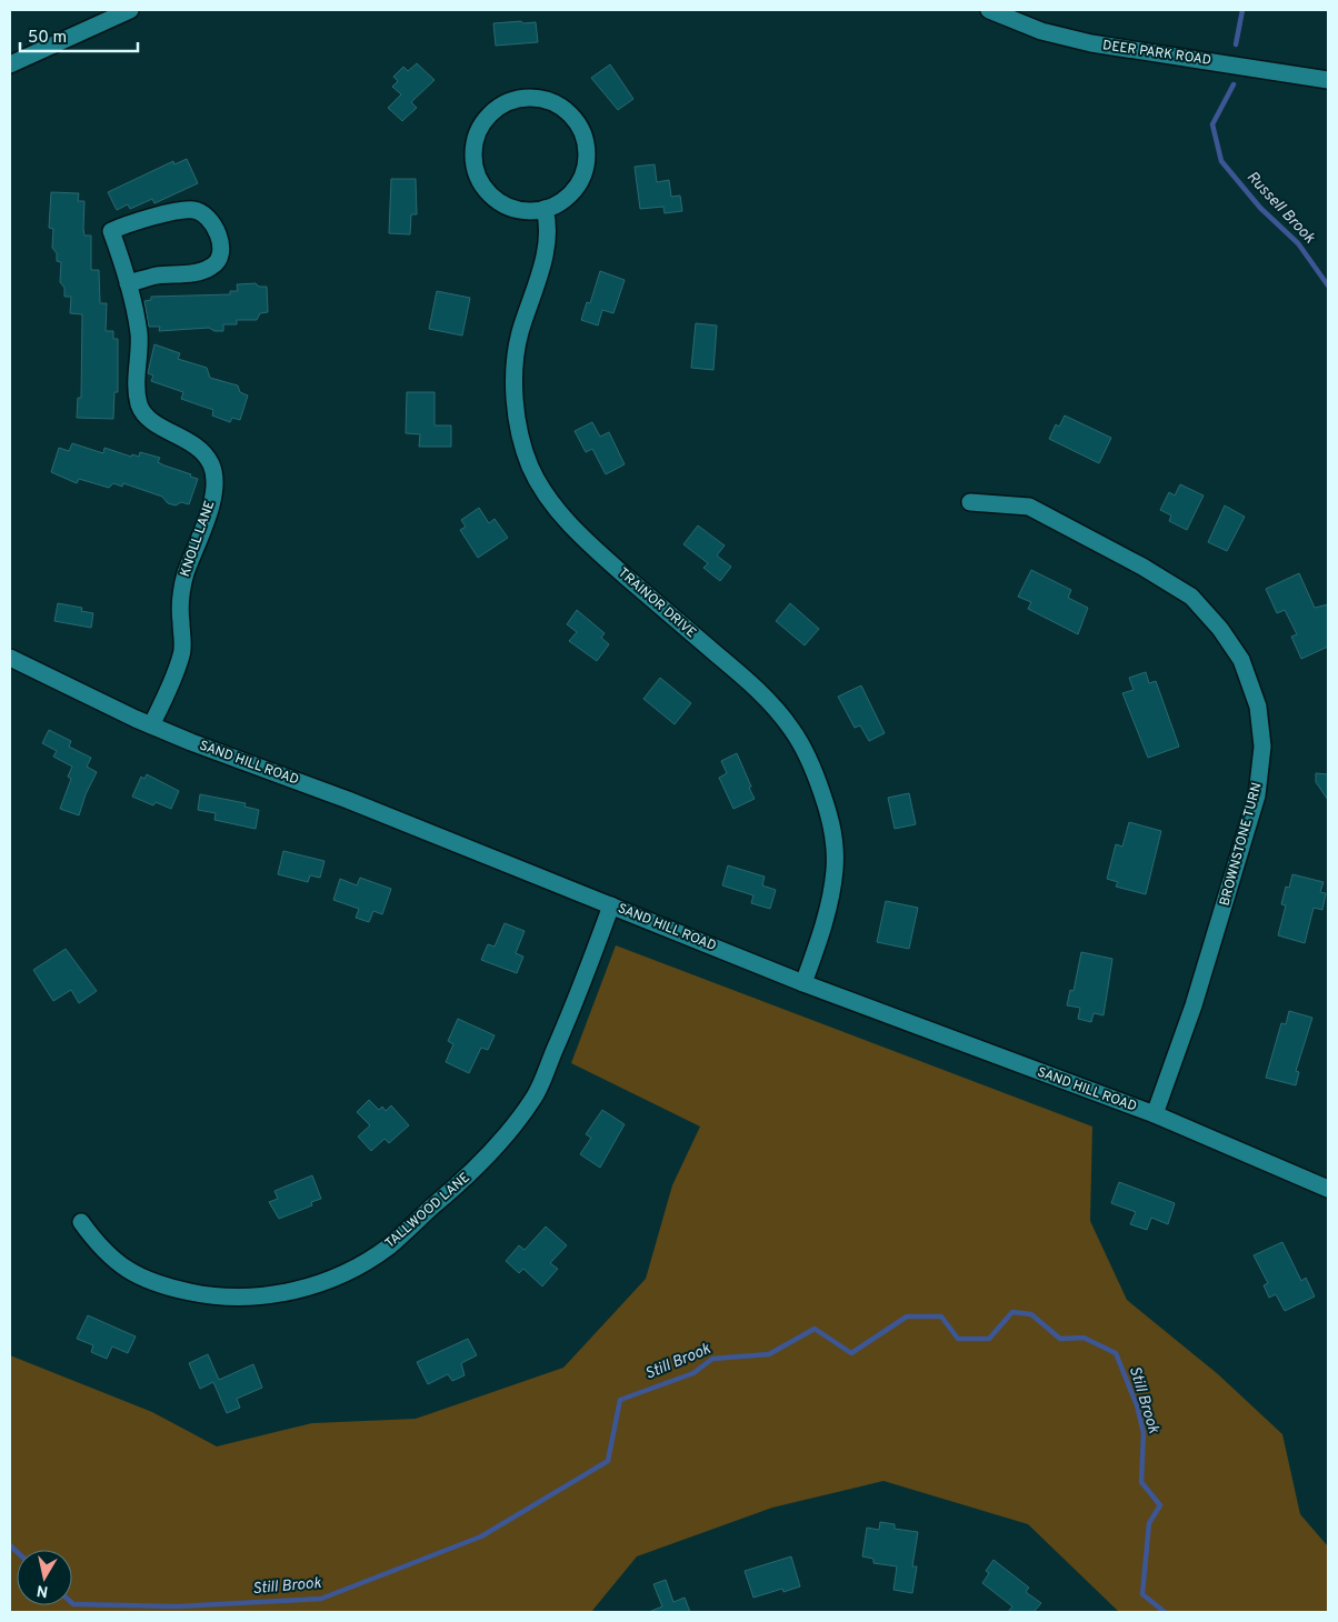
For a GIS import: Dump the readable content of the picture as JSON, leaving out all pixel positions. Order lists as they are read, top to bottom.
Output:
{
  "streets": {
    "street": [
      "DEER PARK ROAD",
      "KNOLL LANE",
      "TRAINOR DRIVE",
      "SAND HILL ROAD",
      "BROWNSTONE TURN",
      "TALLWOOD LANE"
    ]
  },
  "crossings": [
    ["KNOLL LANE", "SAND HILL ROAD"],
    ["TRAINOR DRIVE", "SAND HILL ROAD"],
    ["SAND HILL ROAD", "BROWNSTONE TURN"],
    ["SAND HILL ROAD", "TALLWOOD LANE"]
  ],
  "water": ["Russell Brook", "Still Brook"],
  "scale_bar": "50 m",
  "north": "bottom"
}
